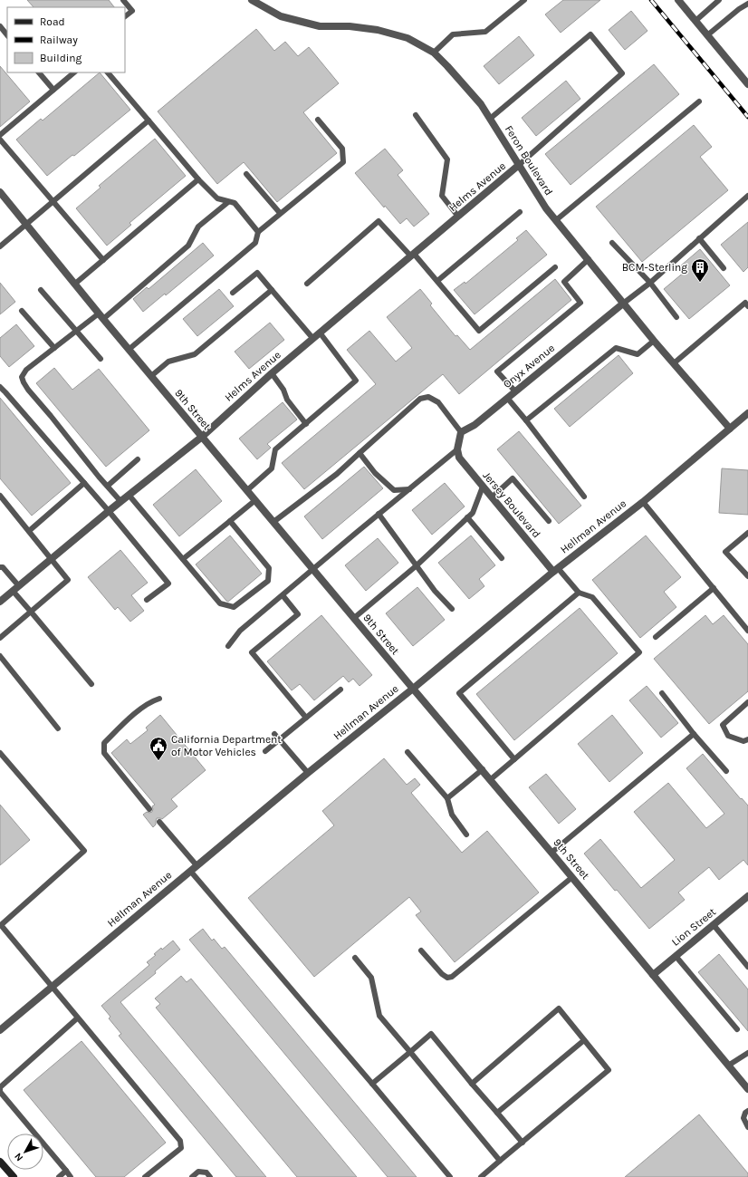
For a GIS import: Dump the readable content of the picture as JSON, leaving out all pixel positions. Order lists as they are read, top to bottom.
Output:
{
  "streets": {
    "street": [
      "Feron Boulevard",
      "Helms Avenue",
      "Onyx Avenue",
      "9th Street",
      "Jersey Boulevard",
      "Hellman Avenue",
      "Lion Street"
    ]
  },
  "crossings": [
    ["Feron Boulevard", "Helms Avenue"],
    ["Feron Boulevard", "Onyx Avenue"],
    ["Feron Boulevard", "Hellman Avenue"],
    ["Helms Avenue", "9th Street"],
    ["9th Street", "Hellman Avenue"],
    ["9th Street", "Lion Street"],
    ["Jersey Boulevard", "Hellman Avenue"]
  ],
  "places": {
    "building": ["BCM-Sterling"],
    "public building": ["California Department of Motor Vehicles"]
  },
  "legend": ["Road", "Railway", "Building"],
  "north": "bottom left"
}
